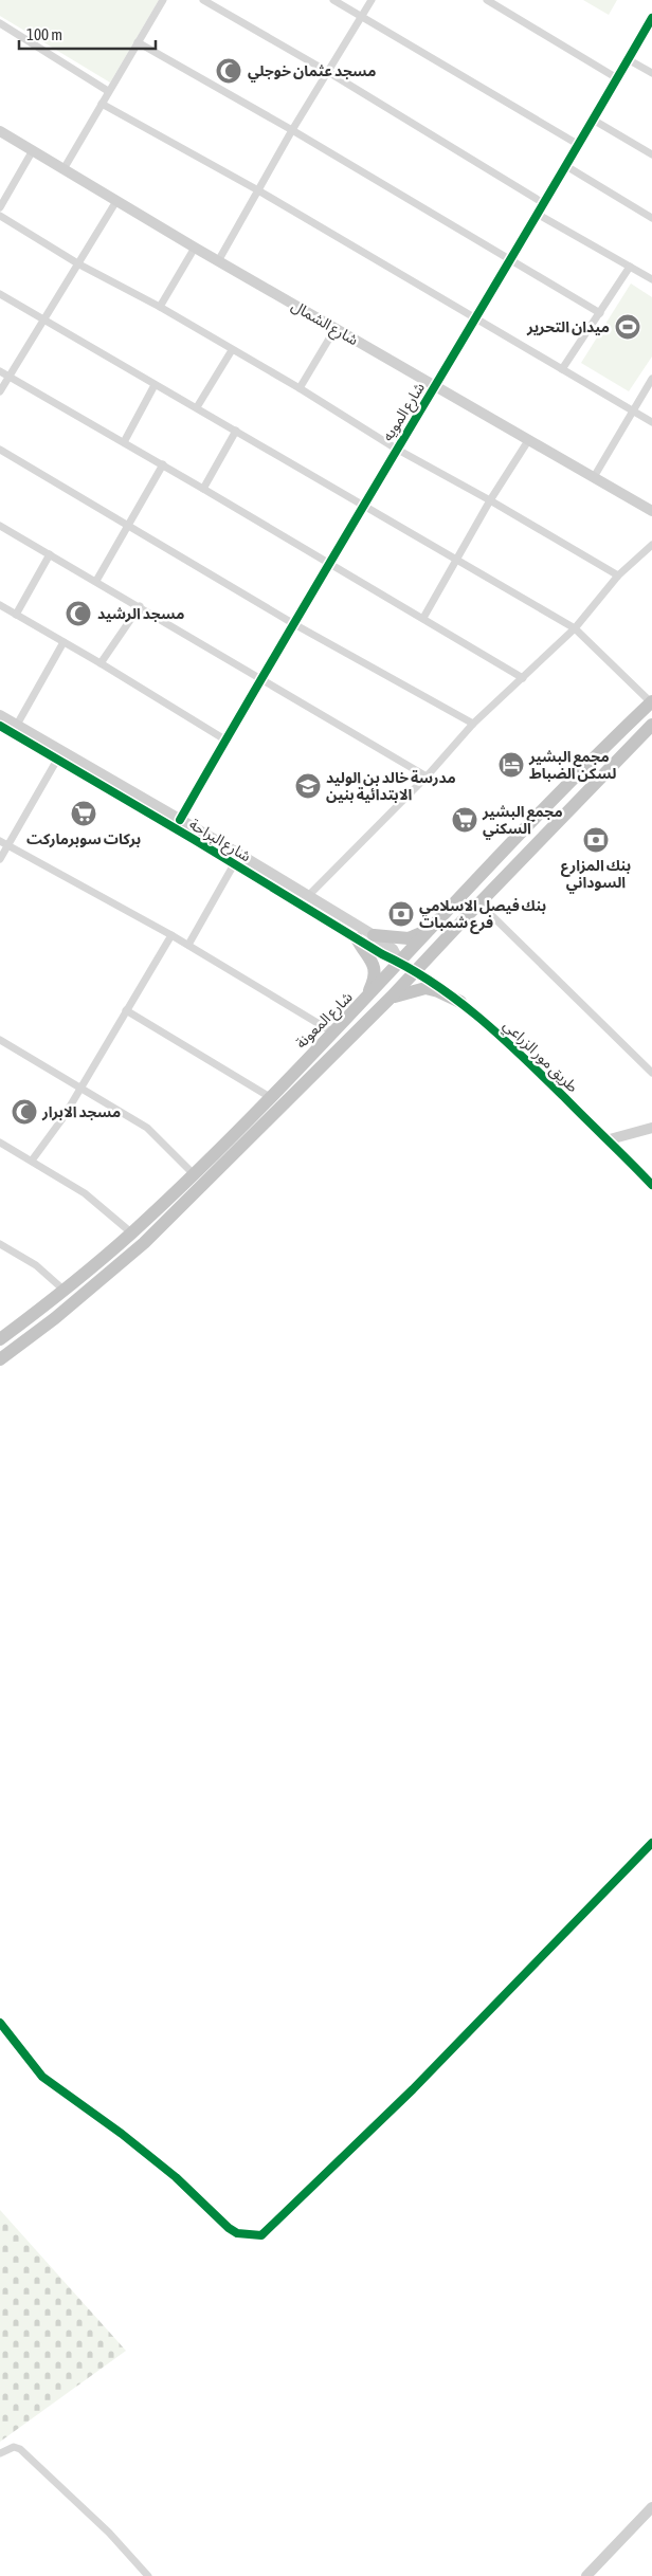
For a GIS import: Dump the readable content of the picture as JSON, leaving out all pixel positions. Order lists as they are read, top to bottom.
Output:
{
  "streets": {
    "highway": ["شارع المعونة"],
    "street": [
      "شارع الشمال",
      "شارع المويه",
      "شارع البراحة",
      "طريق مور الزراعي"
    ]
  },
  "crossings": [
    ["شارع الشمال", "شارع المويه"],
    ["شارع المويه", "شارع البراحة"],
    ["شارع البراحة", "شارع المعونة"],
    ["شارع البراحة", "طريق مور الزراعي"],
    ["شارع المعونة", "طريق مور الزراعي"]
  ],
  "places": {
    "mosque": ["مسجد عثمان خوجلي", "مسجد الرشيد", "مسجد الابرار"],
    "sports": ["ميدان التحرير"],
    "hotel": ["مجمع البشير لسكن الضباط"],
    "school or university": ["مدرسة خالد بن الوليد الابتدائية بنين"],
    "supermarket": ["بركات سوبرماركت", "مجمع البشير السكني"],
    "bank": ["بنك المزارع السوداني", "بنك فيصل الاسلامي فرع شمبات"]
  },
  "scale_bar": "100 m"
}
